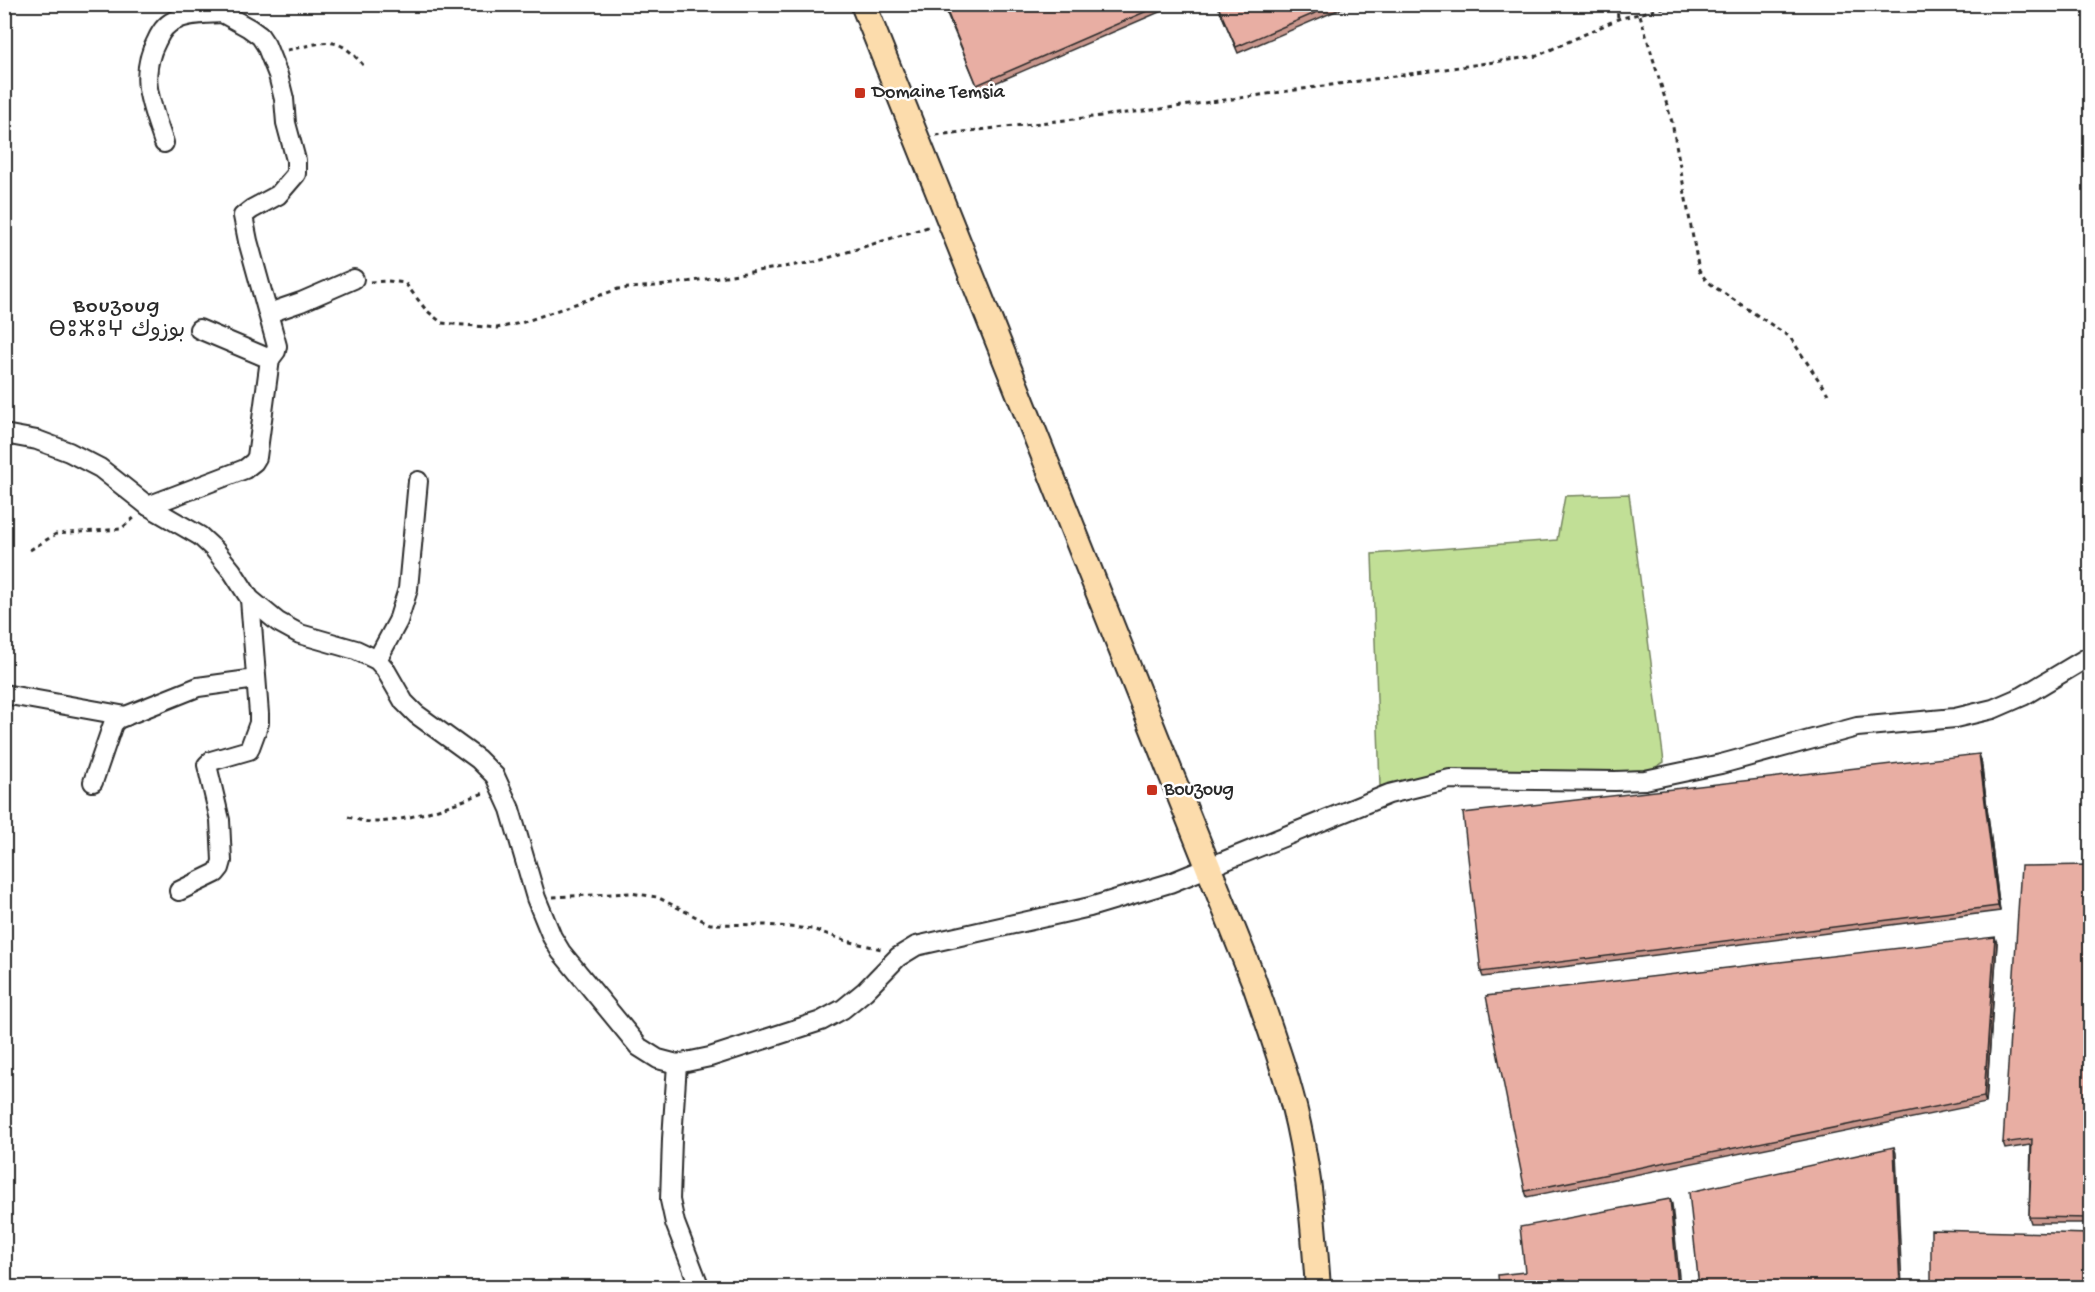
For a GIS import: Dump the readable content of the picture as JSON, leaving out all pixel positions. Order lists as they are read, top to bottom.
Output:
{
  "districts": ["Bouzoug ⴱⵓⵣⵓⵖ بوزوك"],
  "places": {
    "transit": ["Domaine Temsia", "Bouzoug"]
  }
}
